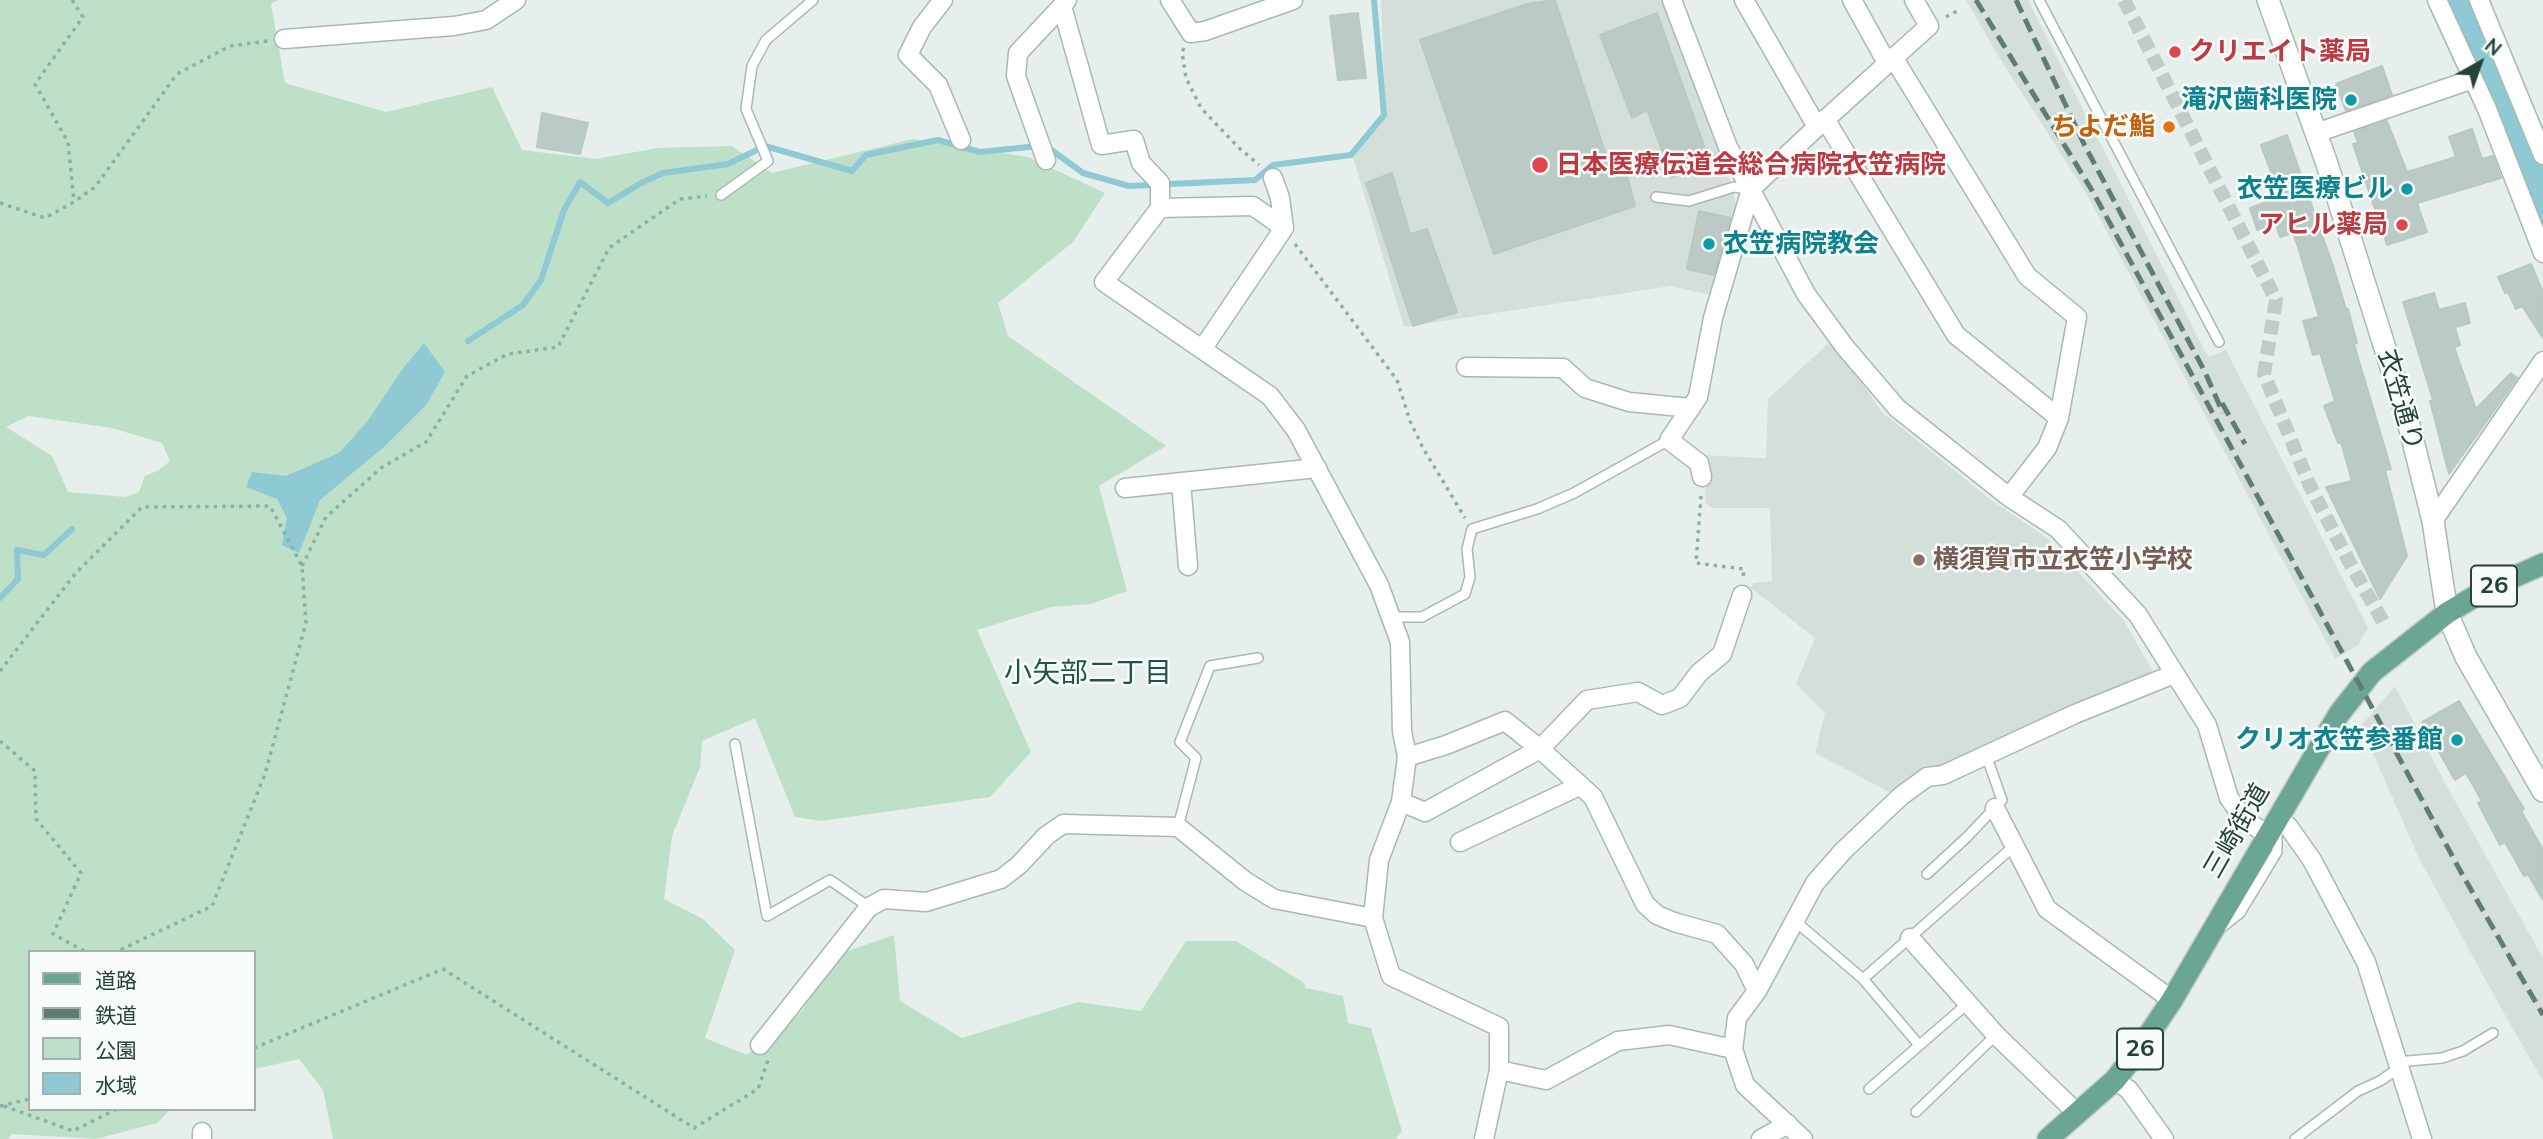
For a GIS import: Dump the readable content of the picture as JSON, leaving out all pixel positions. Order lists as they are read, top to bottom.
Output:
{
  "streets": {
    "main road": ["26", "三崎街道"],
    "street": ["衣笠通り"]
  },
  "crossings": [
    ["衣笠通り", "三崎街道"]
  ],
  "districts": ["小矢部二丁目"],
  "places": [
    "クリエイト薬局",
    "滝沢歯科医院",
    "ちよだ鮨",
    "日本医療伝道会総合病院衣笠病院",
    "衣笠医療ビル",
    "アヒル薬局",
    "衣笠病院教会",
    "横須賀市立衣笠小学校",
    "クリオ衣笠参番館"
  ],
  "legend": [
    "道路",
    "鉄道",
    "公園",
    "水域"
  ],
  "north": "top right"
}
